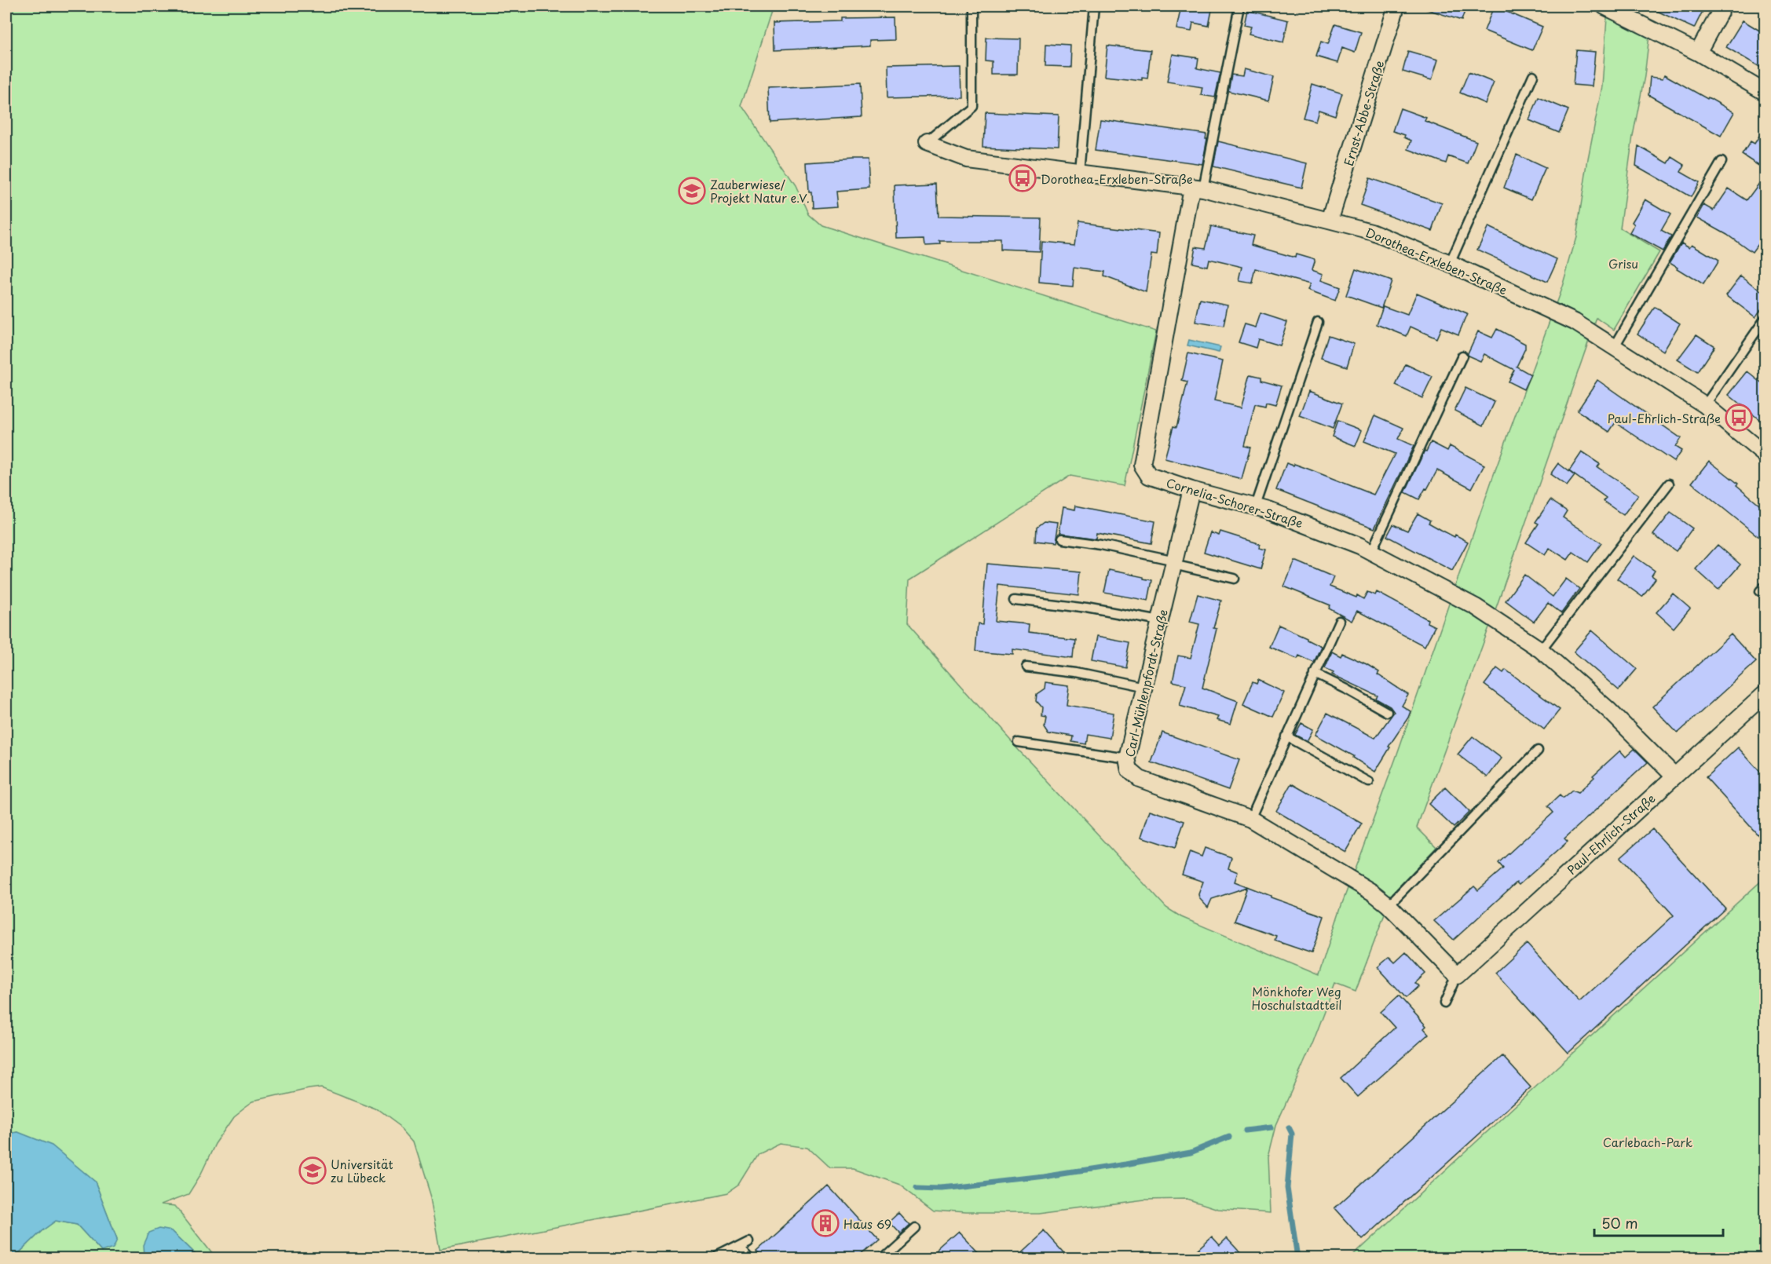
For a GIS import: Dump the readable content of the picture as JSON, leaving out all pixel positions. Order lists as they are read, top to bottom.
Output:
{
  "streets": {
    "street": [
      "Ernst-Abbe-Straße",
      "Dorothea-Erxleben-Straße",
      "Cornelia-Schorer-Straße",
      "Carl-Mühlenpfordt-Straße",
      "Paul-Ehrlich-Straße"
    ]
  },
  "crossings": [
    ["Ernst-Abbe-Straße", "Dorothea-Erxleben-Straße"],
    ["Dorothea-Erxleben-Straße", "Cornelia-Schorer-Straße"],
    ["Cornelia-Schorer-Straße", "Carl-Mühlenpfordt-Straße"],
    ["Cornelia-Schorer-Straße", "Paul-Ehrlich-Straße"],
    ["Carl-Mühlenpfordt-Straße", "Paul-Ehrlich-Straße"]
  ],
  "parks": ["Grisu", "Mönkhofer Weg Hoschulstadtteil", "Carlebach-Park"],
  "places": {
    "bus stop": ["Dorothea-Erxleben-Straße", "Paul-Ehrlich-Straße"],
    "school or university": ["Zauberwiese/ Projekt Natur e.V.", "Universität zu Lübeck"],
    "building": ["Haus 69"]
  },
  "scale_bar": "50 m"
}
